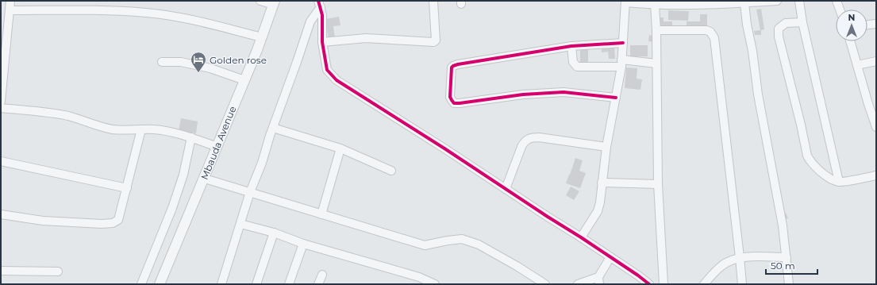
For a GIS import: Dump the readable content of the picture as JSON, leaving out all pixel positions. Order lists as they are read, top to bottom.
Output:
{
  "streets": {
    "street": ["Mbauda Avenue"]
  },
  "places": {
    "hotel": ["Golden rose"]
  },
  "scale_bar": "50 m",
  "north": "top"
}
